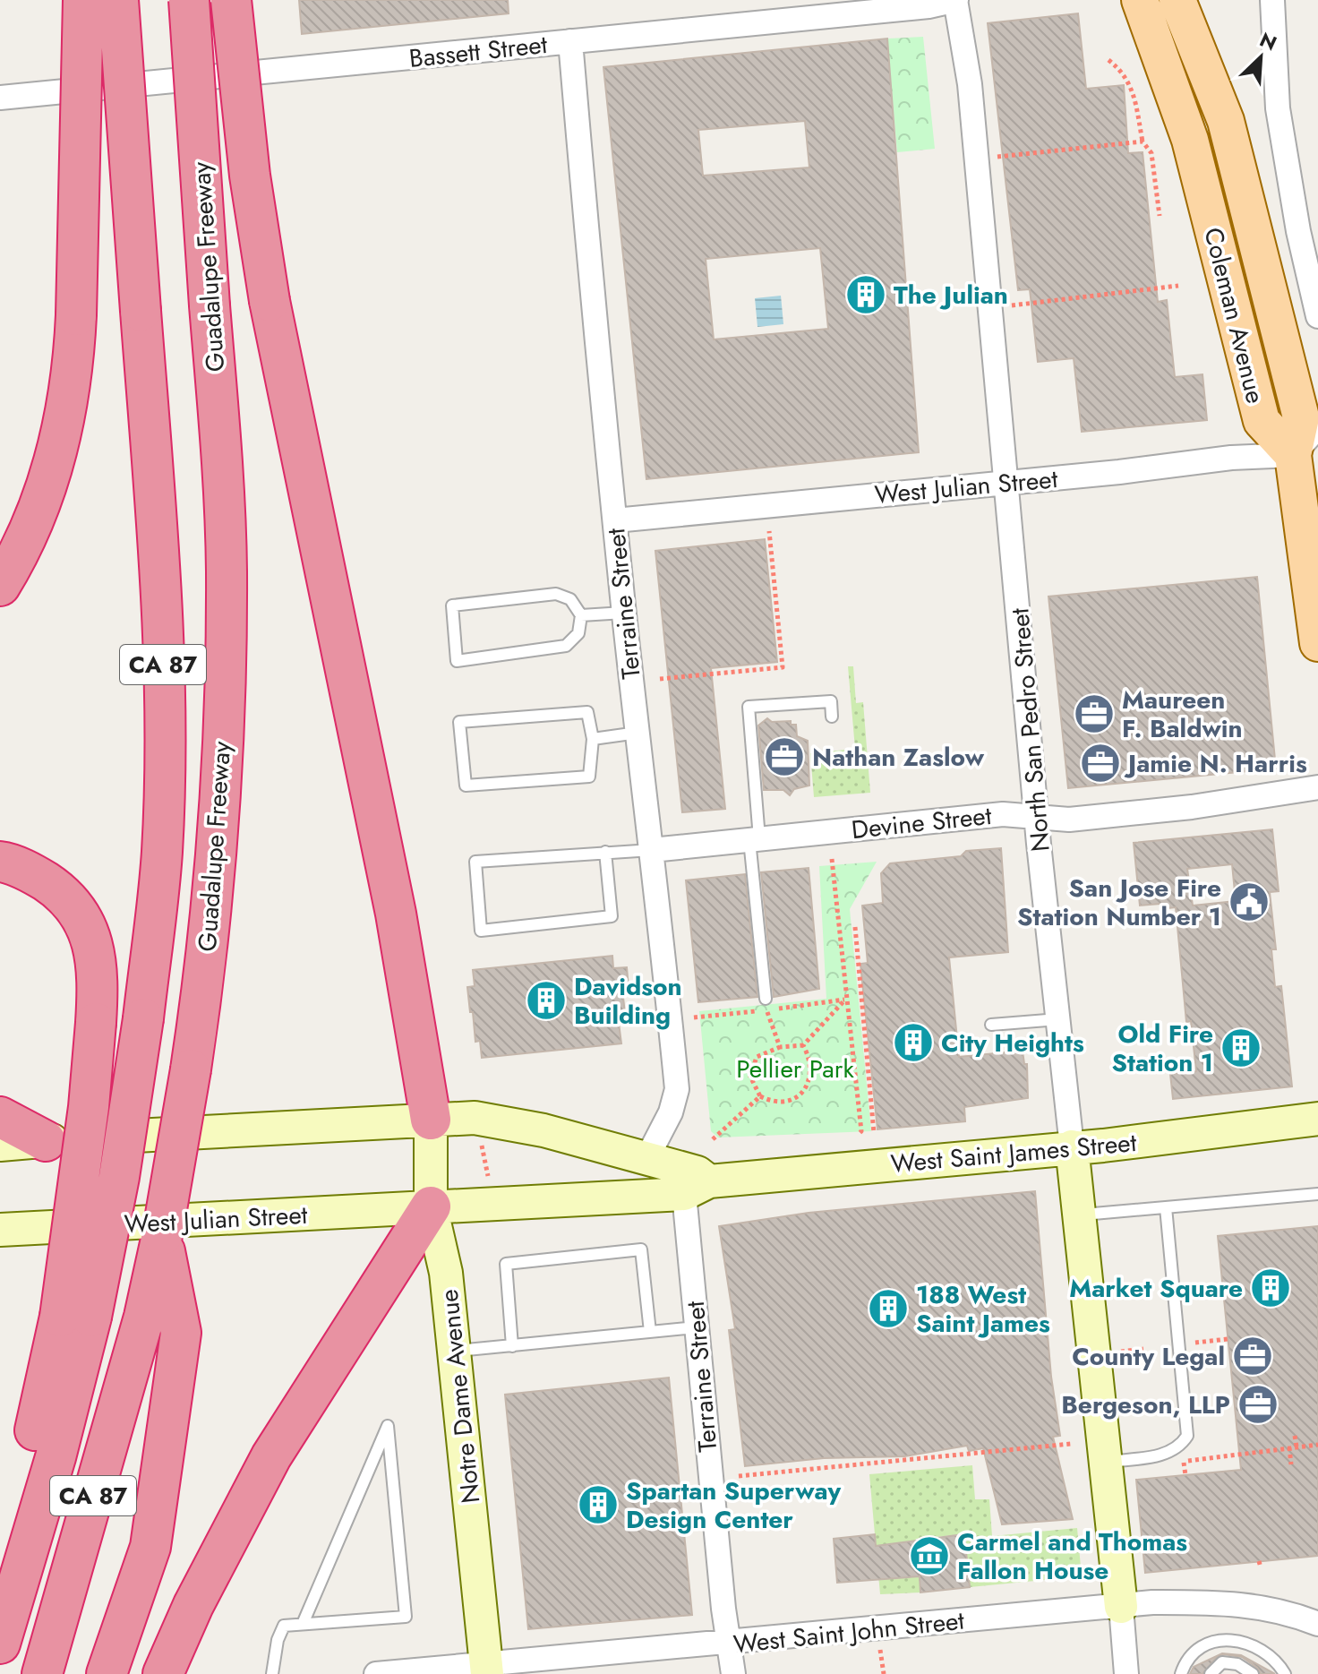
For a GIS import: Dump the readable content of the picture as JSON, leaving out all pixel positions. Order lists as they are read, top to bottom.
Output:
{
  "streets": {
    "highway": ["Guadalupe Freeway", "CA 87"],
    "main road": [
      "Coleman Avenue",
      "West Julian Street",
      "North San Pedro Street",
      "West Saint James Street",
      "Notre Dame Avenue"
    ],
    "street": [
      "Bassett Street",
      "Terraine Street",
      "Devine Street",
      "West Saint John Street"
    ]
  },
  "crossings": [
    ["Bassett Street", "Terraine Street"],
    ["Bassett Street", "North San Pedro Street"],
    ["Guadalupe Freeway", "CA 87"],
    ["Coleman Avenue", "West Julian Street"],
    ["West Julian Street", "Terraine Street"],
    ["West Julian Street", "North San Pedro Street"],
    ["West Julian Street", "West Saint James Street"],
    ["West Julian Street", "Notre Dame Avenue"],
    ["Terraine Street", "Devine Street"],
    ["Terraine Street", "West Saint James Street"],
    ["Terraine Street", "West Saint John Street"],
    ["North San Pedro Street", "Devine Street"],
    ["North San Pedro Street", "West Saint James Street"],
    ["North San Pedro Street", "West Saint John Street"],
    ["West Saint James Street", "Notre Dame Avenue"],
    ["Notre Dame Avenue", "West Saint John Street"]
  ],
  "parks": ["Pellier Park"],
  "places": {
    "building": [
      "The Julian",
      "Davidson Building",
      "City Heights",
      "Old Fire Station 1",
      "Market Square",
      "188 West Saint James",
      "Spartan Superway Design Center"
    ],
    "office": [
      "Maureen F. Baldwin",
      "Nathan Zaslow",
      "Jamie N. Harris",
      "County Legal",
      "Bergeson, LLP"
    ],
    "public building": ["San Jose Fire Station Number 1"],
    "museum": ["Carmel and Thomas Fallon House"]
  },
  "north": "top right"
}
